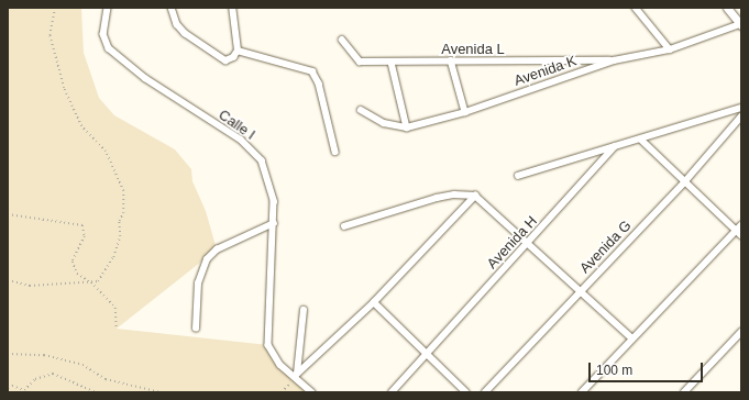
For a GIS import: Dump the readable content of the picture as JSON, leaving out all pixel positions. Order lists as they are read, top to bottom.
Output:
{
  "streets": {
    "street": [
      "Avenida L",
      "Avenida K",
      "Calle I",
      "Avenida H",
      "Avenida G"
    ]
  },
  "crossings": [
    ["Avenida L", "Avenida K"]
  ],
  "scale_bar": "100 m"
}
